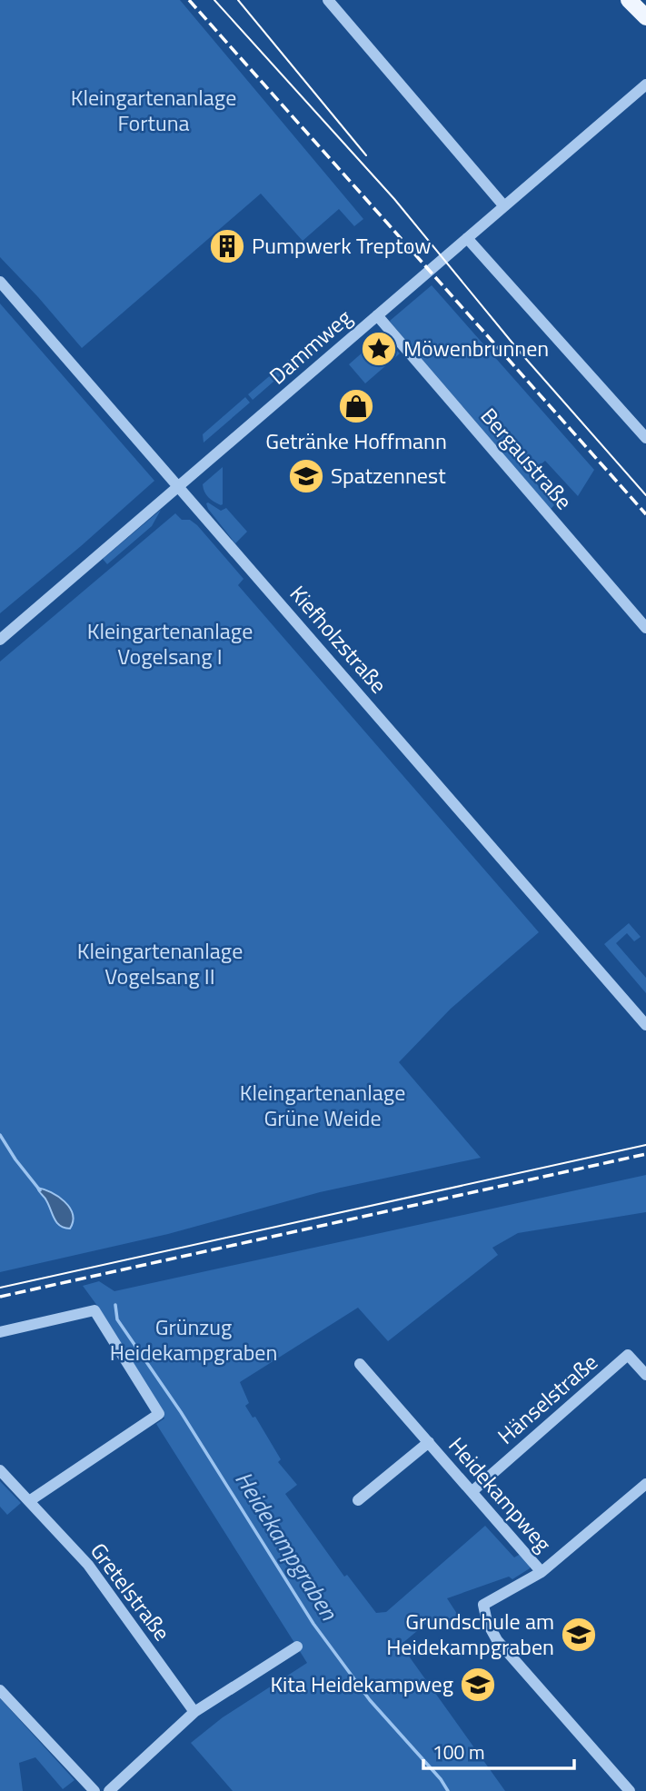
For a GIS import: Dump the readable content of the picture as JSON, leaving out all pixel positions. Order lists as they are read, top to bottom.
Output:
{
  "streets": {
    "street": [
      "Dammweg",
      "Bergaustraße",
      "Kiefholzstraße",
      "Hänselstraße",
      "Heidekampweg",
      "Gretelstraße"
    ]
  },
  "crossings": [
    ["Dammweg", "Bergaustraße"],
    ["Dammweg", "Kiefholzstraße"],
    ["Hänselstraße", "Heidekampweg"]
  ],
  "water": ["Heidekampgraben"],
  "parks": [
    "Kleingartenanlage Fortuna",
    "Kleingartenanlage Vogelsang I",
    "Kleingartenanlage Vogelsang II",
    "Kleingartenanlage Grüne Weide",
    "Grünzug Heidekampgraben"
  ],
  "places": {
    "building": ["Pumpwerk Treptow"],
    "place": ["Möwenbrunnen"],
    "shop": ["Getränke Hoffmann"],
    "school or university": ["Spatzennest", "Grundschule am Heidekampgraben", "Kita Heidekampweg"]
  },
  "scale_bar": "100 m"
}
